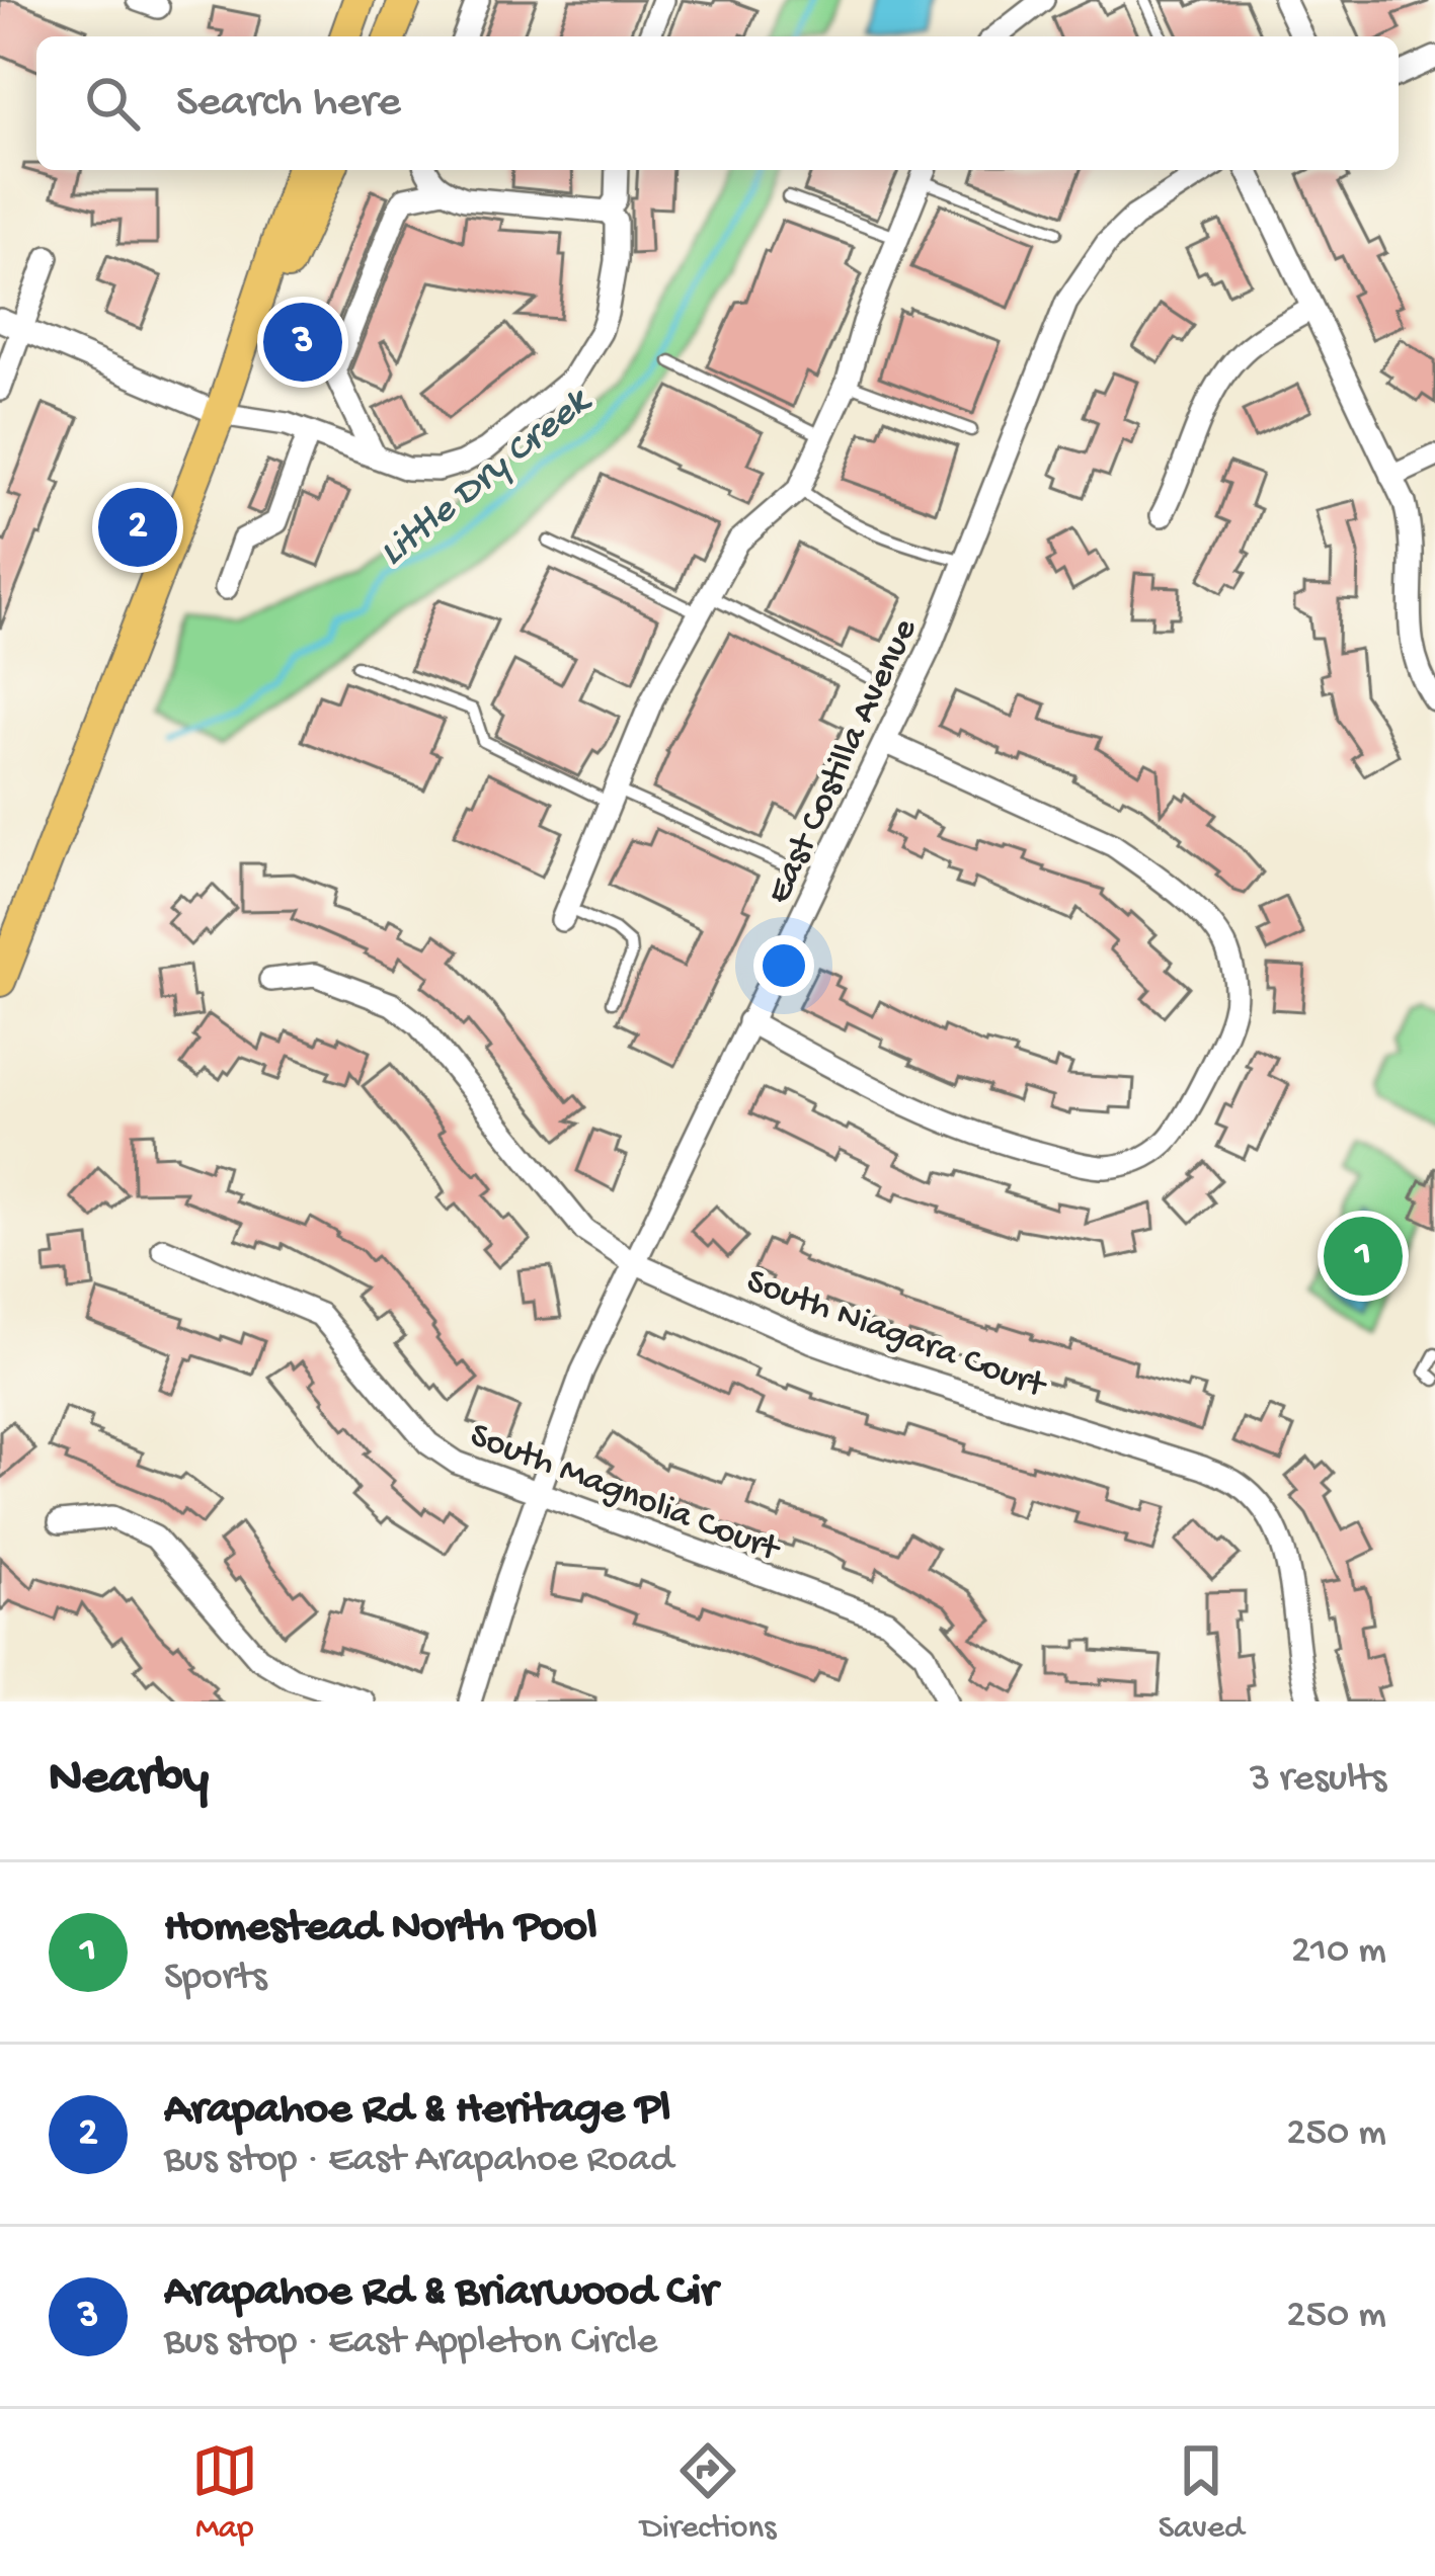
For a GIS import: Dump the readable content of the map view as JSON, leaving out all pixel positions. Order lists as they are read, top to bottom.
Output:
{
  "streets": {
    "street": ["East Costilla Avenue", "South Niagara Court", "South Magnolia Court"]
  },
  "crossings": [
    ["East Costilla Avenue", "South Niagara Court"],
    ["East Costilla Avenue", "South Magnolia Court"]
  ],
  "water": ["Little Dry Creek"],
  "page": {
    "search": "Search here",
    "pins": ["3", "2", "1"],
    "heading": ["Nearby", "3 results"],
    "list": [
      {
        "mark": "1",
        "name": "Homestead North Pool",
        "note": "Sports",
        "value": "210 m"
      },
      {
        "mark": "2",
        "name": "Arapahoe Rd & Heritage Pl",
        "note": "Bus stop · East Arapahoe Road",
        "value": "250 m"
      },
      {
        "mark": "3",
        "name": "Arapahoe Rd & Briarwood Cir",
        "note": "Bus stop · East Appleton Circle",
        "value": "250 m"
      }
    ],
    "nav": ["Map", "Directions", "Saved"]
  }
}
